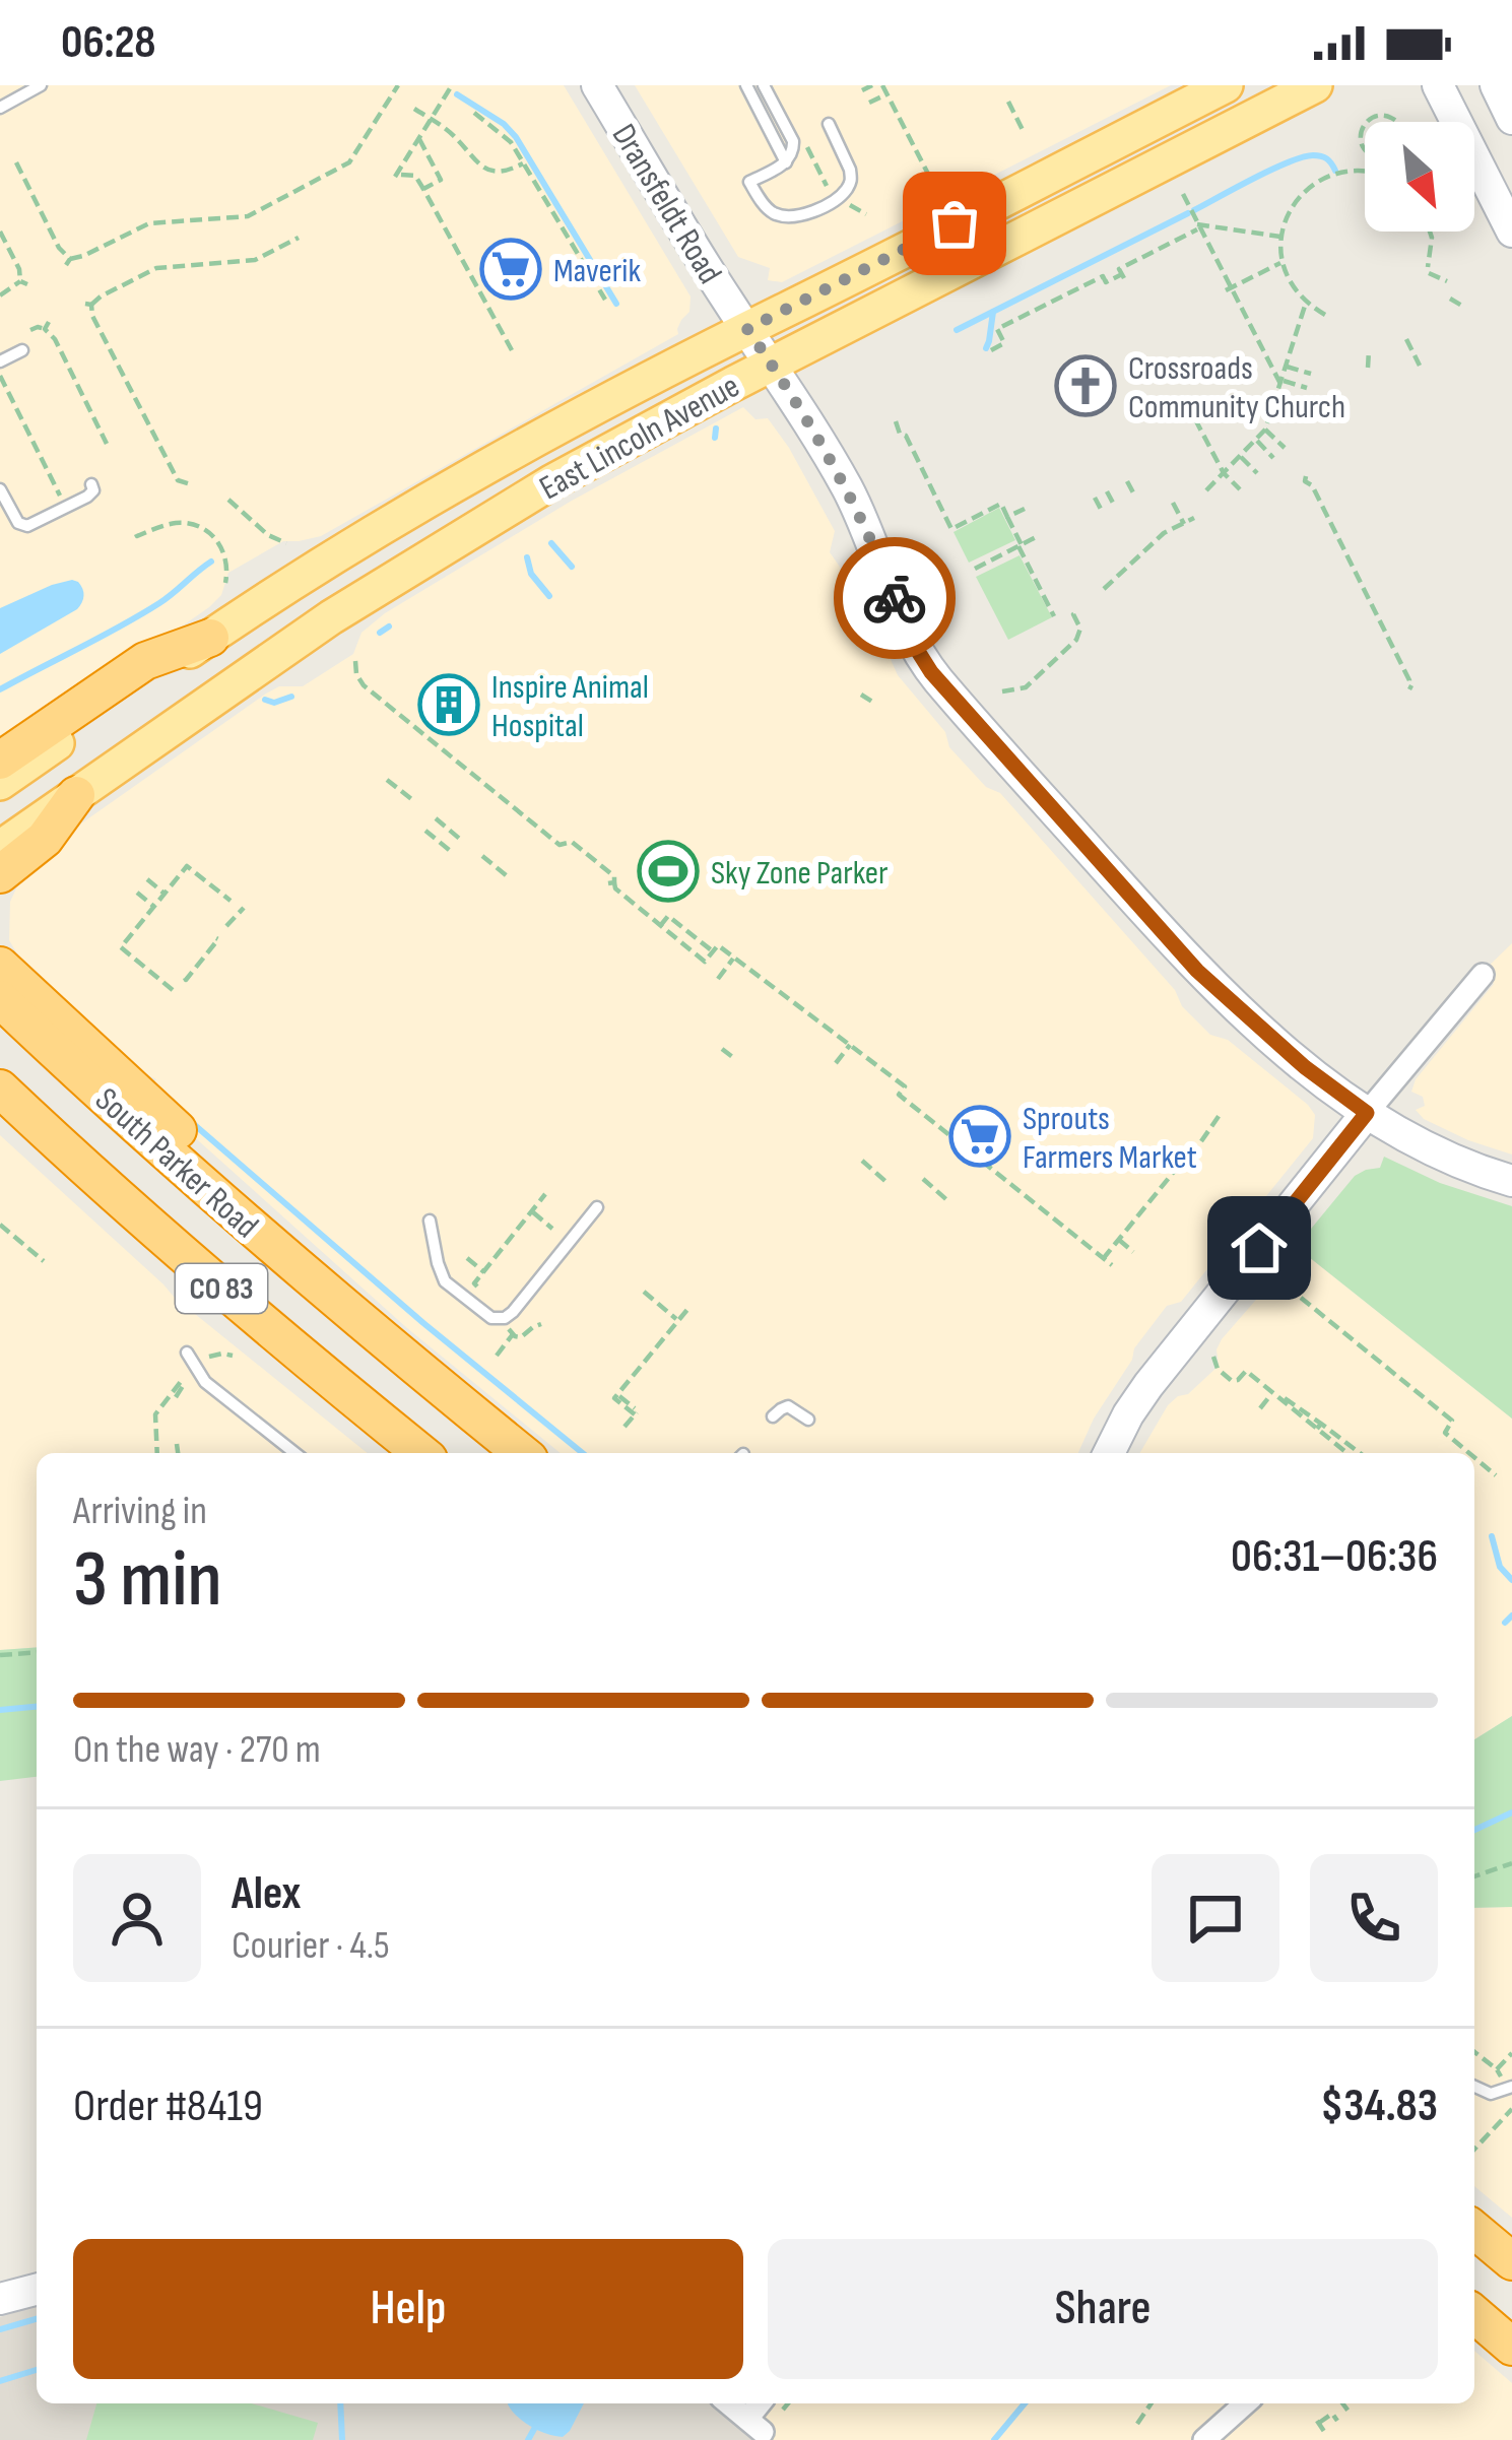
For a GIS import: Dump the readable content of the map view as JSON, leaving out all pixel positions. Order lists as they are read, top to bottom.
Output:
{
  "streets": {
    "highway": ["South Parker Road", "CO 83"],
    "main road": ["East Lincoln Avenue"],
    "street": ["Dransfeldt Road"]
  },
  "crossings": [
    ["Dransfeldt Road", "East Lincoln Avenue"]
  ],
  "places": {
    "supermarket": ["Maverik", "Sprouts Farmers Market"],
    "church": ["Crossroads Community Church"],
    "building": ["Inspire Animal Hospital"],
    "sports": ["Sky Zone Parker"]
  },
  "north": "bottom right",
  "page": {
    "status": "06:28",
    "heading": ["3 min", "Arriving in", "06:31–06:36"],
    "panel": [
      "Alex",
      "Courier · 4.5",
      "Order #8419",
      "$34.83"
    ],
    "bar": "On the way · 270 m",
    "buttons": ["Help", "Share"]
  }
}
